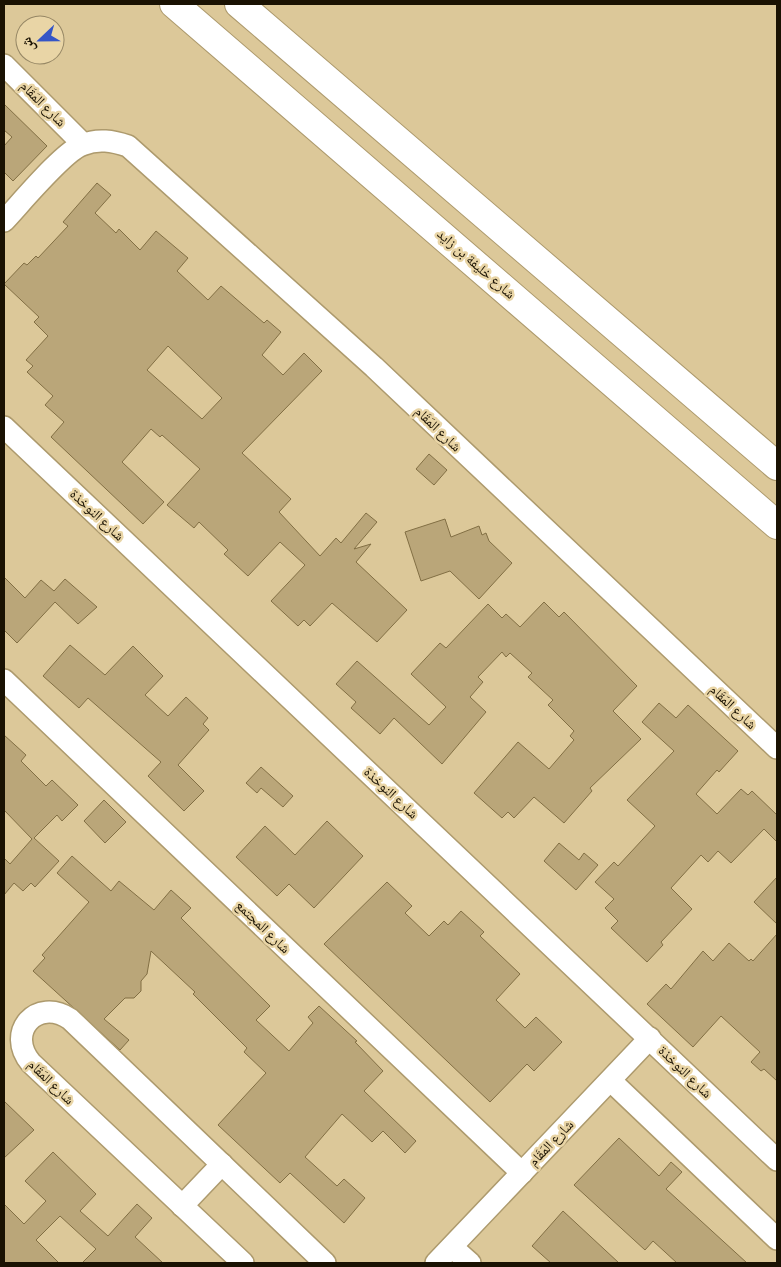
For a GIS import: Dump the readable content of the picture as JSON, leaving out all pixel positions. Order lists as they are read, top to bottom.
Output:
{
  "streets": {
    "highway": ["شارع خليفة بن زايد"],
    "street": ["شارع المَقَام", "شارع النوخذة", "شارع المجتمع"]
  },
  "crossings": [
    ["شارع المَقَام", "شارع النوخذة"],
    ["شارع المَقَام", "شارع المجتمع"]
  ],
  "north": "left"
}
